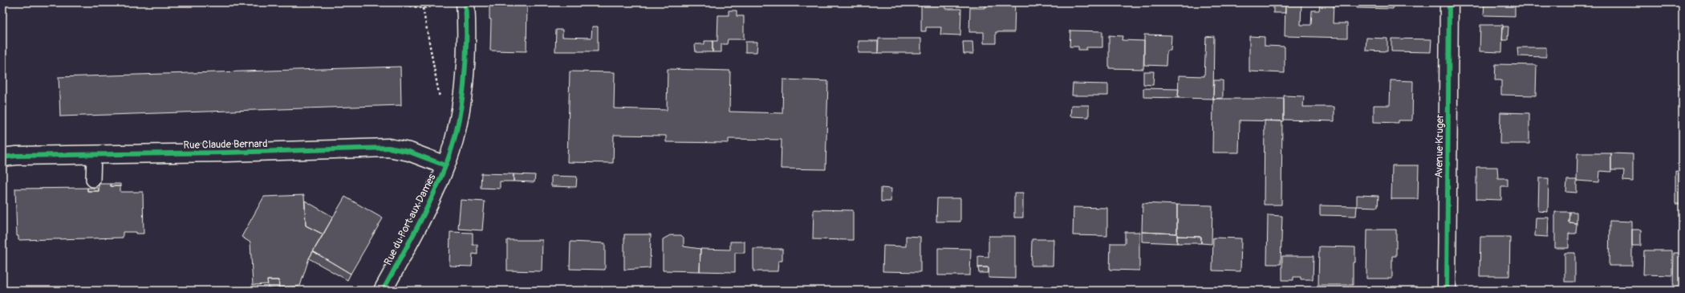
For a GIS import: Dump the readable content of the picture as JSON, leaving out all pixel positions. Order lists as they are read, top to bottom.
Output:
{
  "streets": {
    "street": ["Rue Claude Bernard", "Avenue Kruger", "Rue du Port aux Dames"]
  },
  "crossings": [
    ["Rue Claude Bernard", "Rue du Port aux Dames"]
  ]
}
